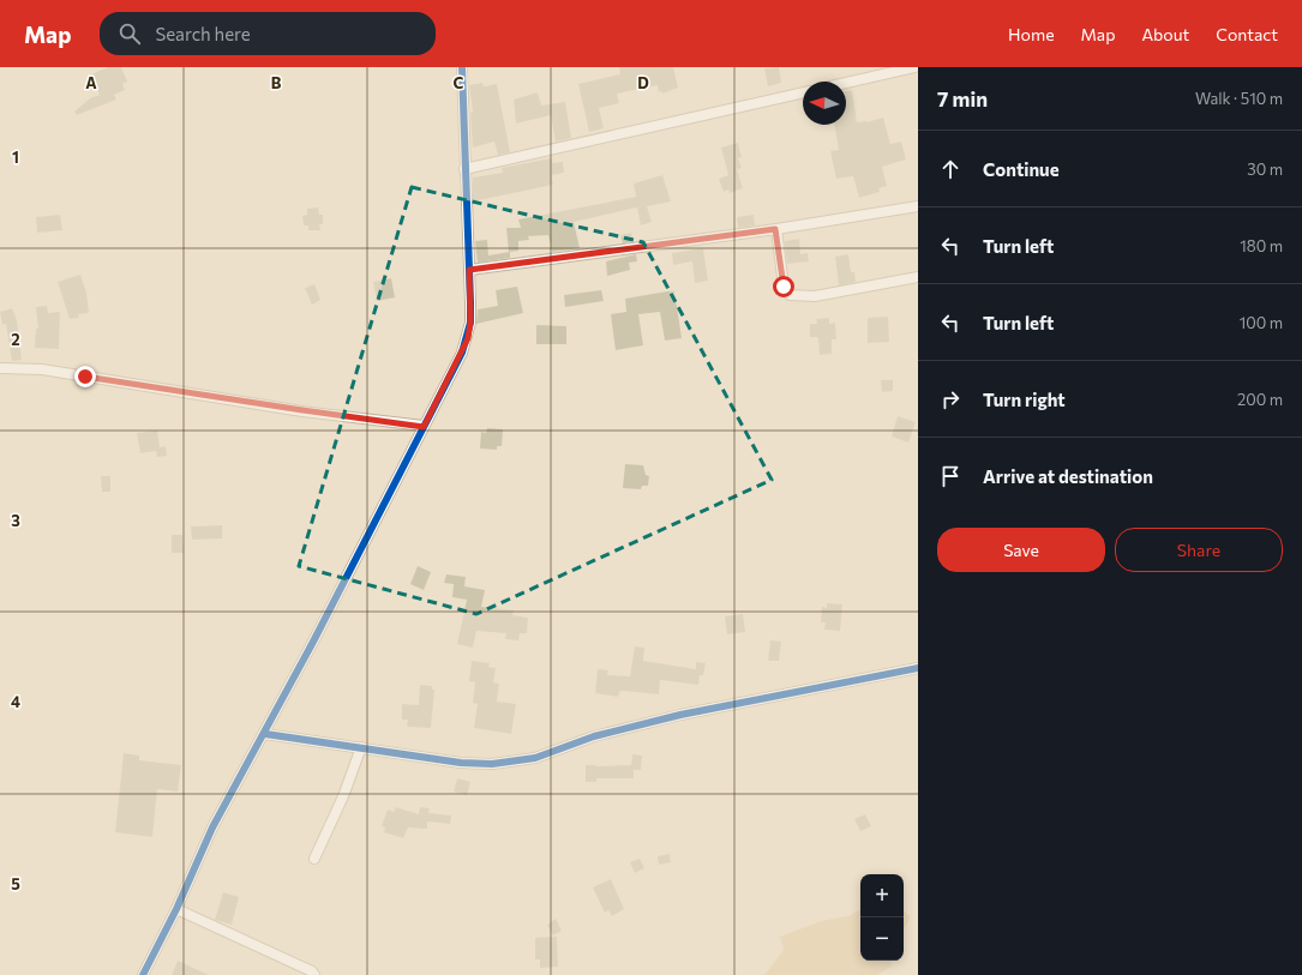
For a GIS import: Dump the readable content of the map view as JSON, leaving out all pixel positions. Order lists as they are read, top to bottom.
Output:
{
  "north": "left",
  "page": {
    "header": "Map",
    "search": "Search here",
    "nav": [
      "Home",
      "Map",
      "About",
      "Contact"
    ],
    "heading": ["7 min", "Walk · 510 m"],
    "list": [
      ["Continue", "30 m"],
      ["Turn left", "180 m"],
      ["Turn left", "100 m"],
      ["Turn right", "200 m"],
      "Arrive at destination"
    ],
    "buttons": ["Save", "Share"],
    "map_buttons": ["+", "−"]
  },
  "grid": {
    "columns": [
      "A",
      "B",
      "C",
      "D"
    ],
    "rows": [
      "1",
      "2",
      "3",
      "4",
      "5"
    ]
  }
}
